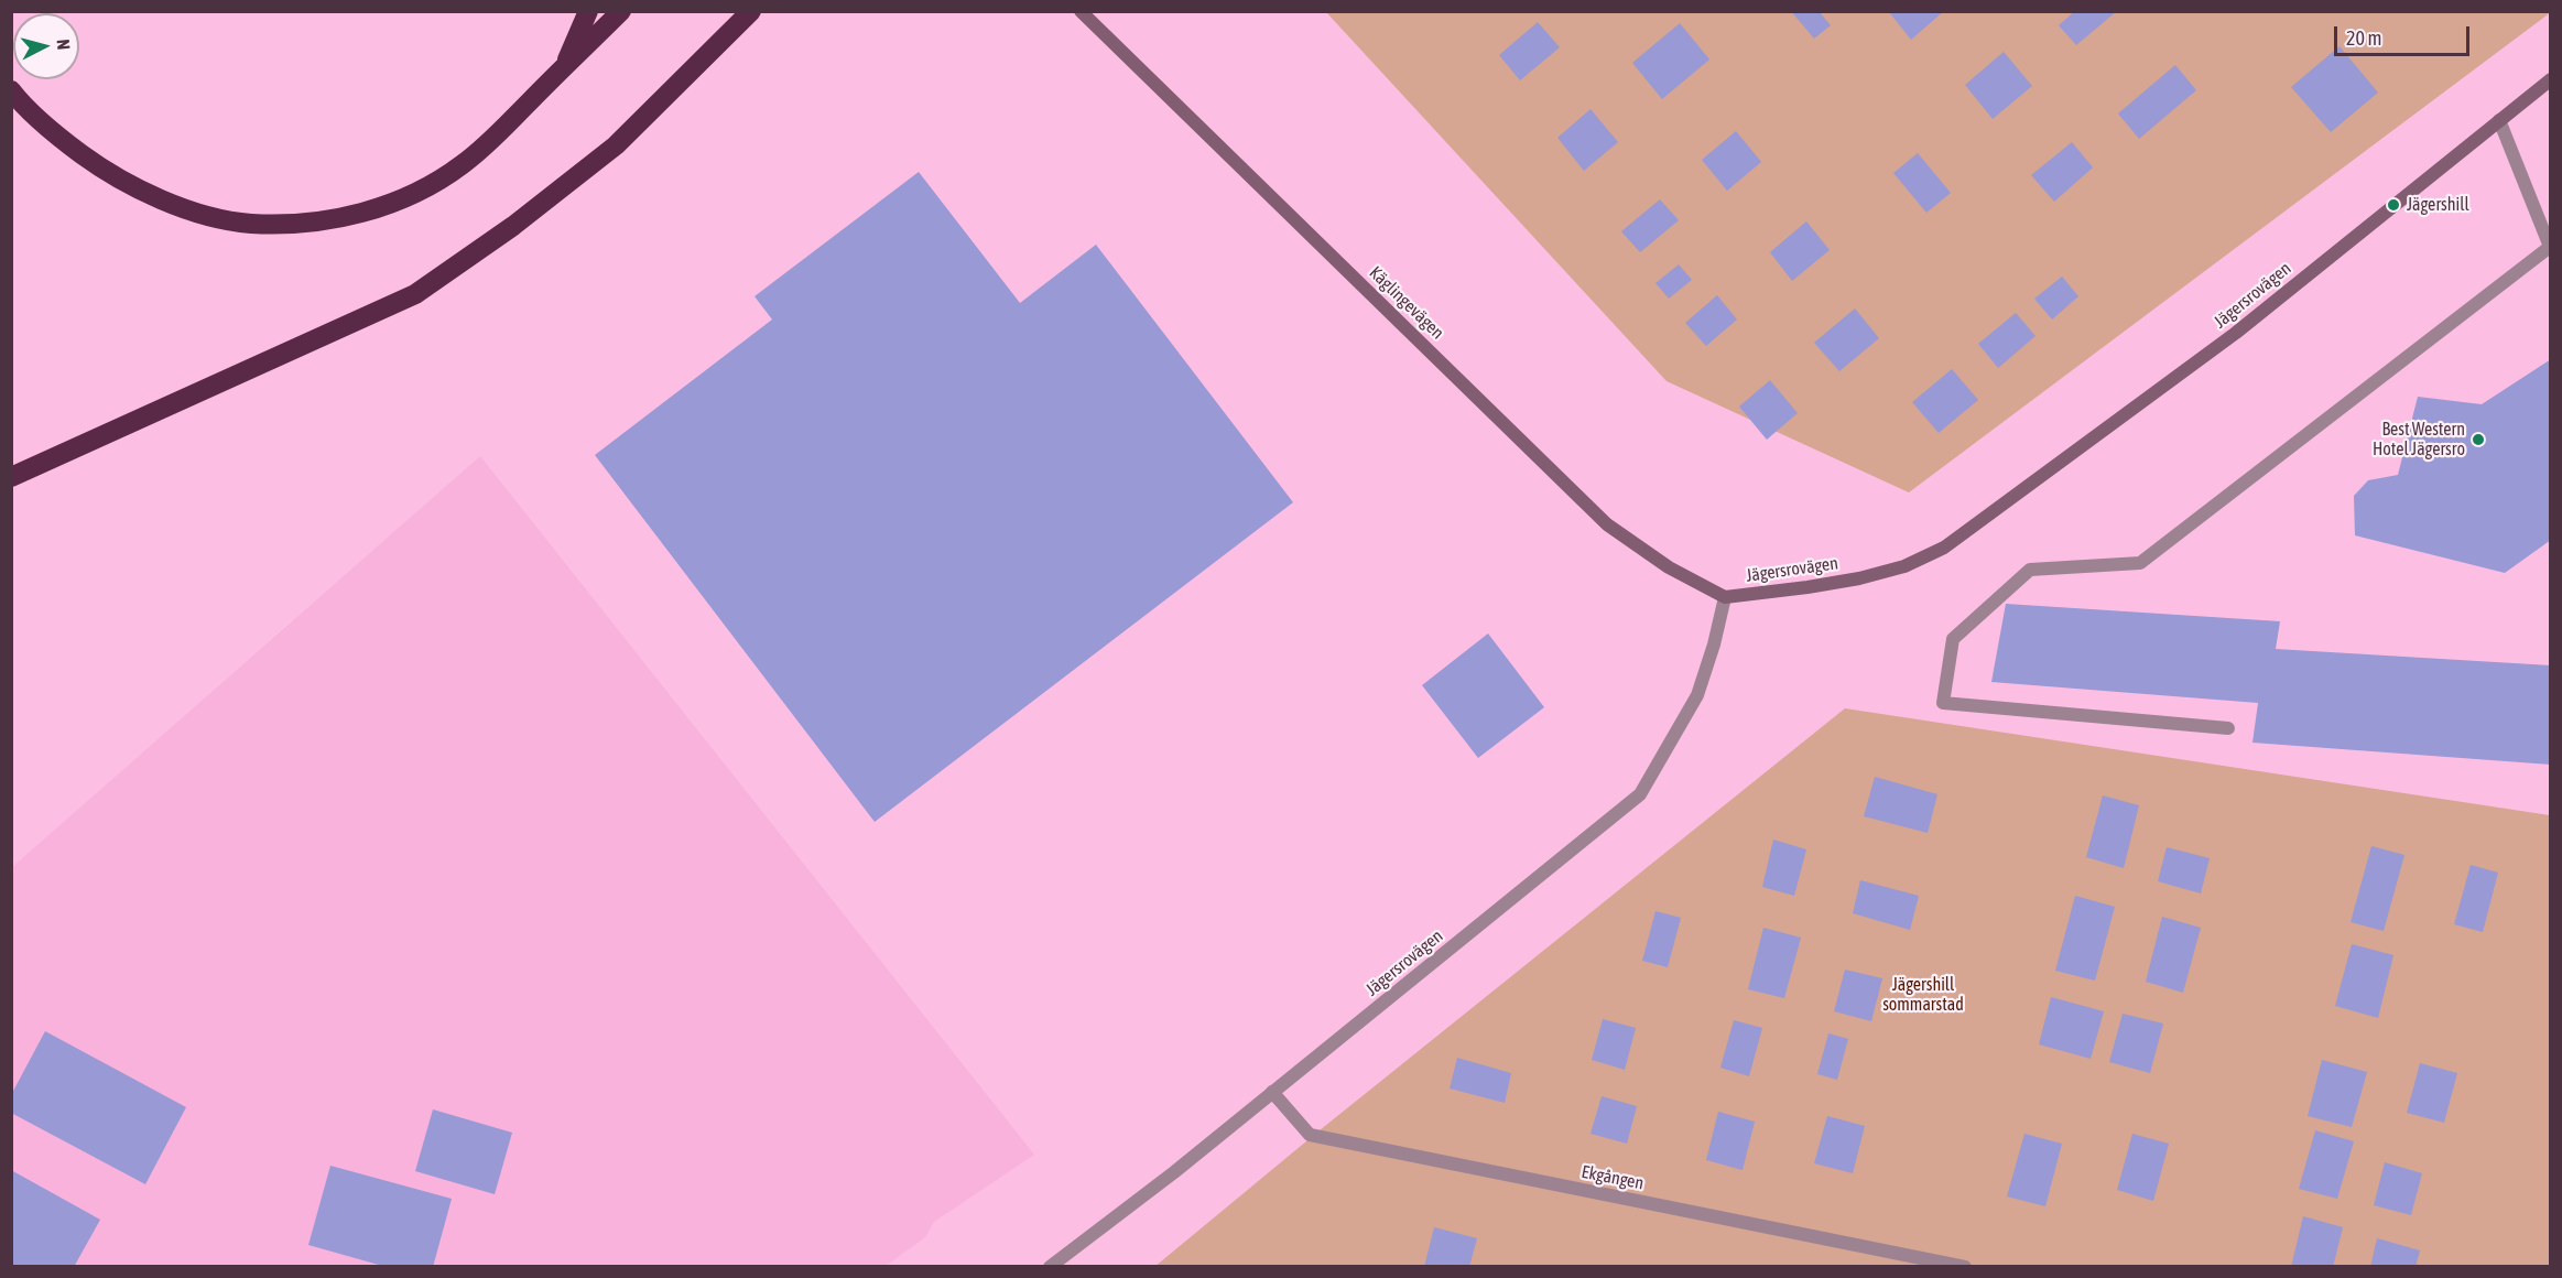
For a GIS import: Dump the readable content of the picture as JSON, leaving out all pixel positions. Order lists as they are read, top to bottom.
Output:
{
  "streets": {
    "main road": ["Jägersrovägen", "Käglingevägen"],
    "street": ["Ekgången"]
  },
  "crossings": [
    ["Jägersrovägen", "Käglingevägen"],
    ["Jägersrovägen", "Ekgången"]
  ],
  "parks": ["Jägershill sommarstad"],
  "places": ["Jägershill", "Best Western Hotel Jägersro"],
  "scale_bar": "20 m",
  "north": "right"
}
